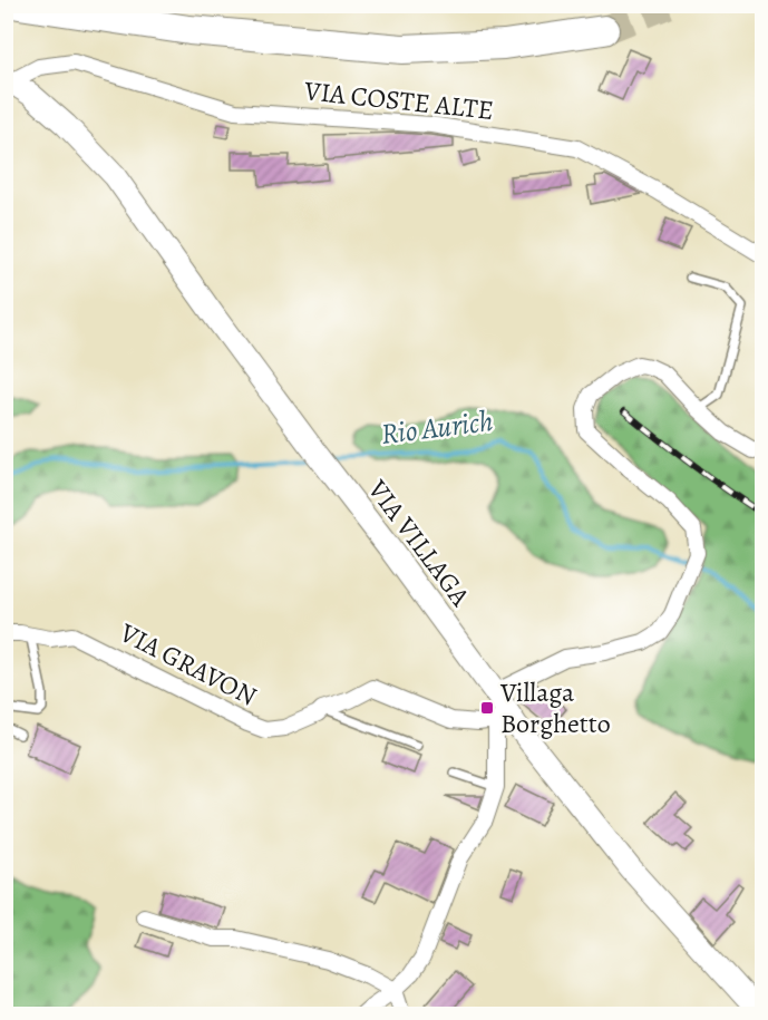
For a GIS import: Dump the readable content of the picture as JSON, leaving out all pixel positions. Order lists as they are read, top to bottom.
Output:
{
  "streets": {
    "street": ["VIA COSTE ALTE", "VIA VILLAGA", "VIA GRAVON"]
  },
  "crossings": [
    ["VIA COSTE ALTE", "VIA VILLAGA"],
    ["VIA VILLAGA", "VIA GRAVON"]
  ],
  "water": ["Rio Aurich"],
  "places": {
    "transit": ["Villaga Borghetto"]
  }
}
